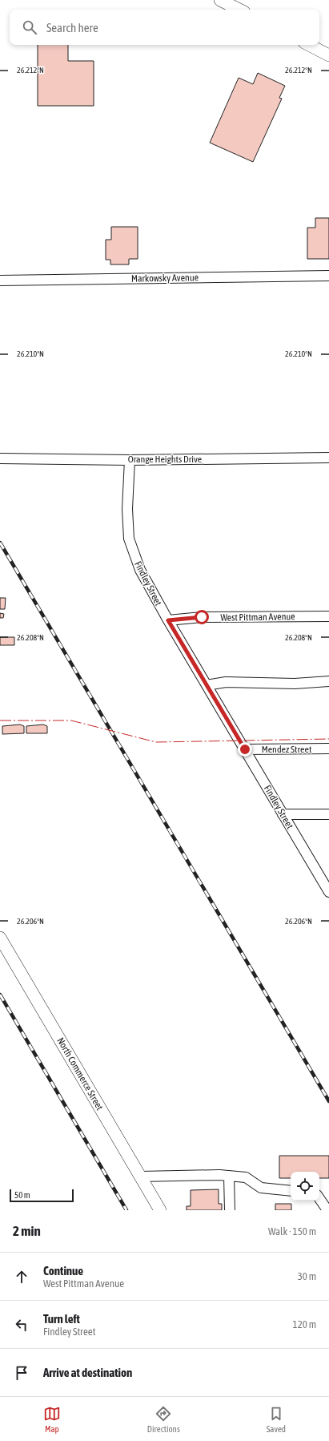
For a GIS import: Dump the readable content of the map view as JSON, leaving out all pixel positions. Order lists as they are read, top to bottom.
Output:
{
  "streets": {
    "main road": ["North Commerce Street"],
    "street": [
      "Markowsky Avenue",
      "Orange Heights Drive",
      "Findley Street",
      "West Pittman Avenue",
      "Mendez Street"
    ]
  },
  "crossings": [
    ["Orange Heights Drive", "Findley Street"],
    ["Findley Street", "West Pittman Avenue"],
    ["Findley Street", "Mendez Street"]
  ],
  "scale_bar": "50 m",
  "page": {
    "search": "Search here",
    "scale": "50 m",
    "heading": ["2 min", "Walk · 150 m"],
    "list": [
      ["Continue", "West Pittman Avenue", "30 m"],
      ["Turn left", "Findley Street", "120 m"],
      "Arrive at destination"
    ],
    "nav": ["Map", "Directions", "Saved"]
  },
  "coordinates": [
    "26.212°N",
    "26.210°N",
    "26.208°N",
    "26.206°N"
  ]
}
